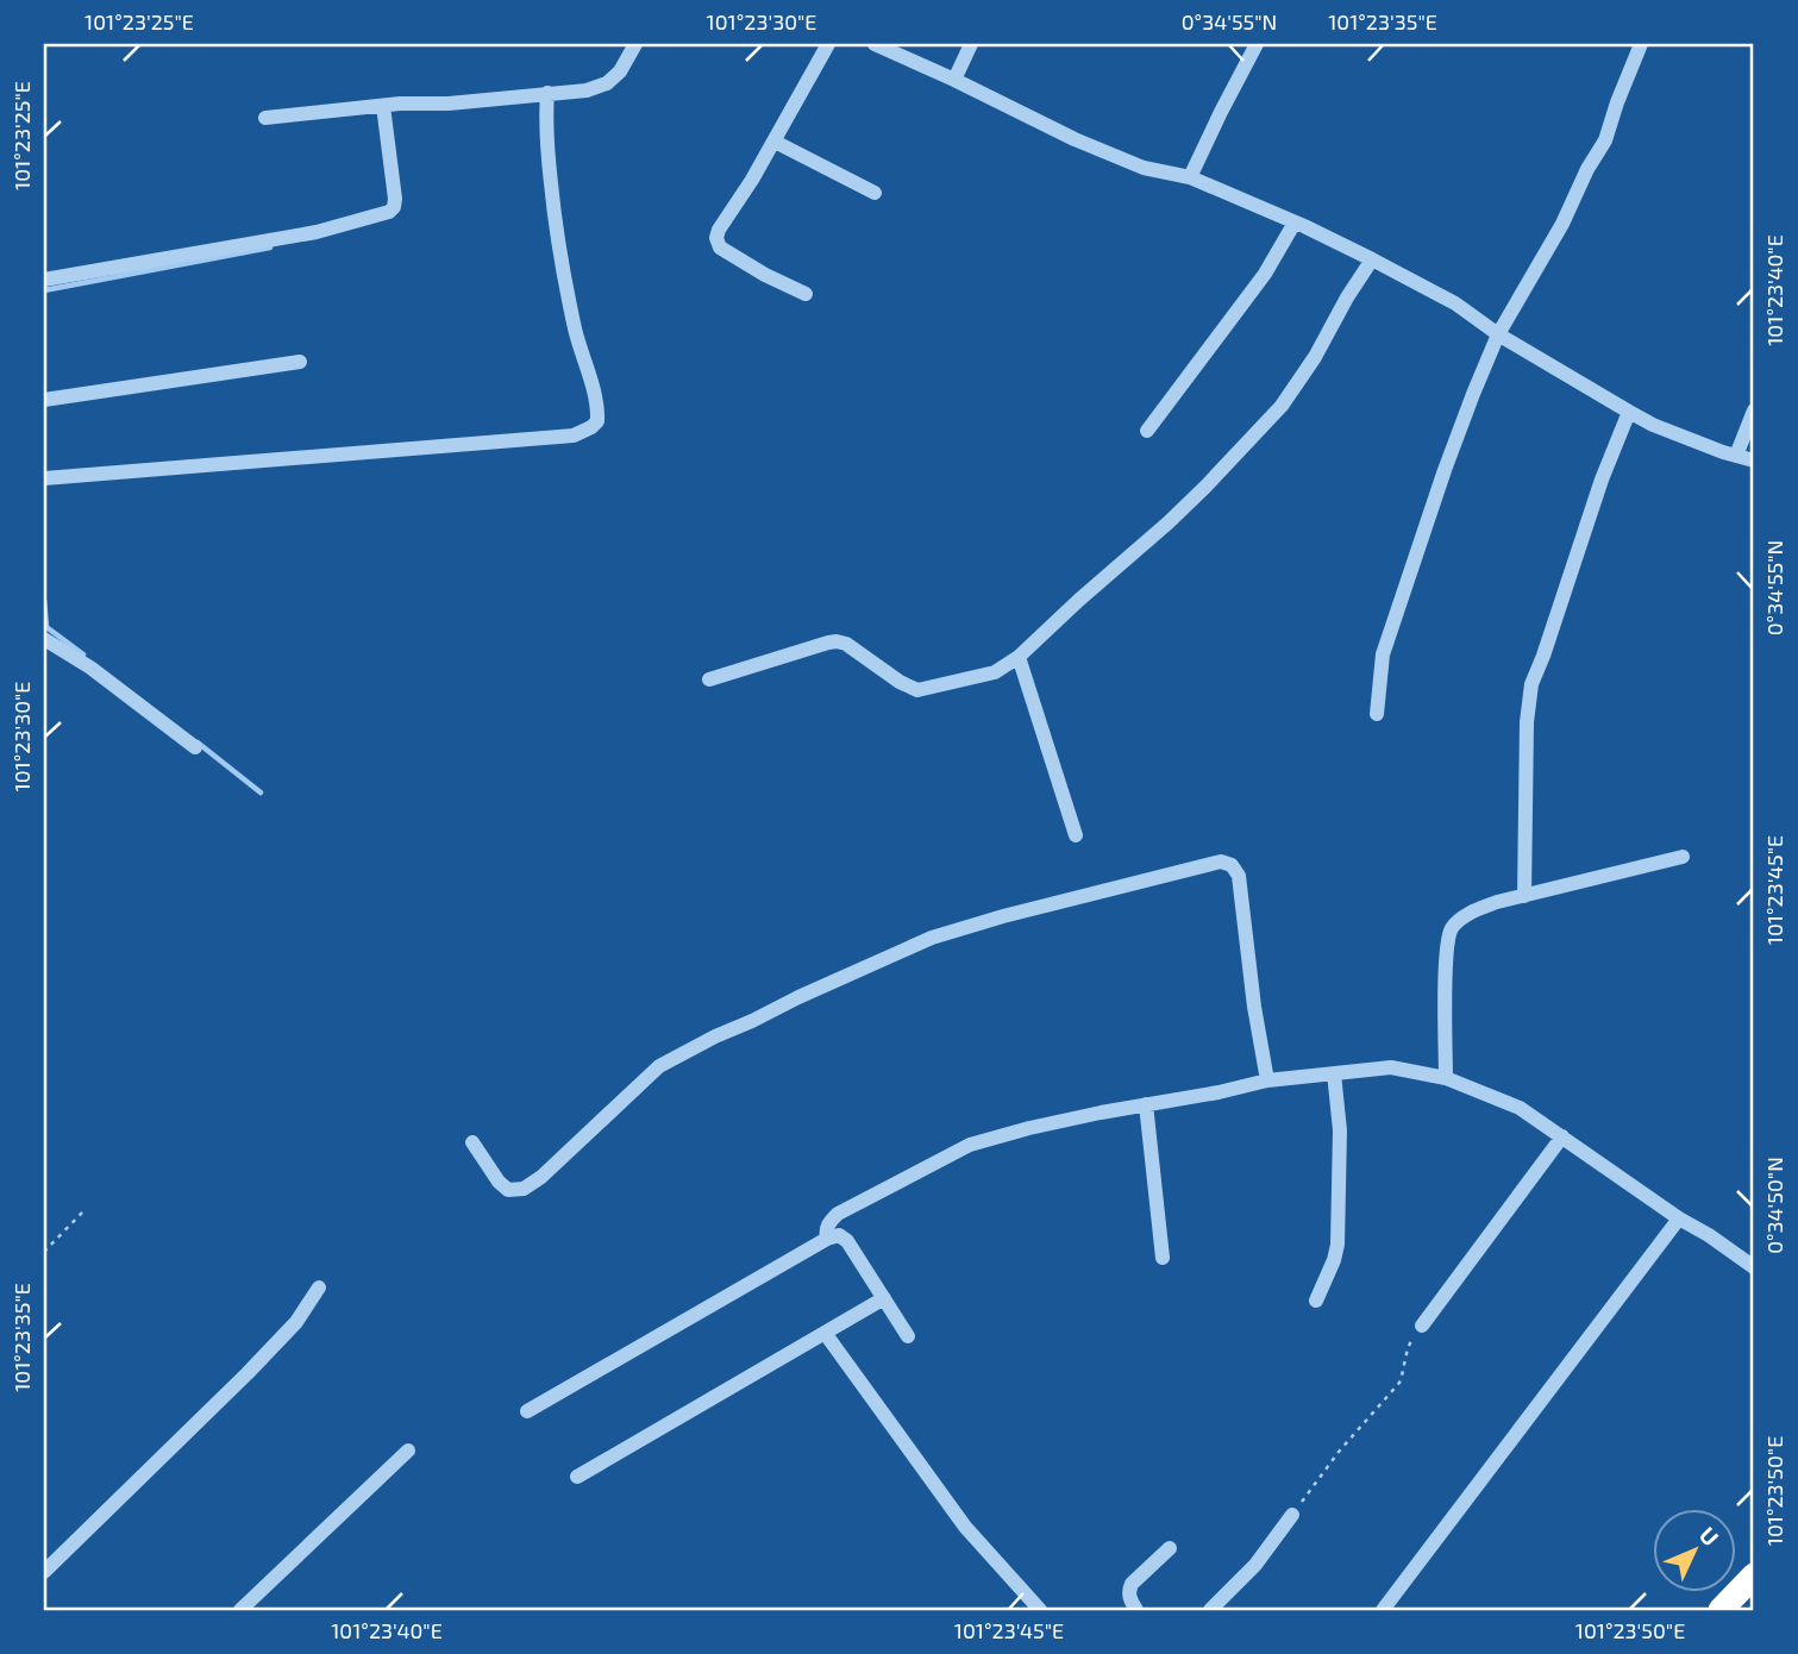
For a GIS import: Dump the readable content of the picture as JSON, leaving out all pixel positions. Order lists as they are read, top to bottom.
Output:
{
  "north": "top right",
  "coordinates": [
    "101°23'25\"E",
    "101°23'30\"E",
    "0°34'55\"N",
    "101°23'35\"E",
    "101°23'40\"E",
    "101°23'45\"E",
    "0°34'50\"N",
    "101°23'50\"E"
  ]
}
